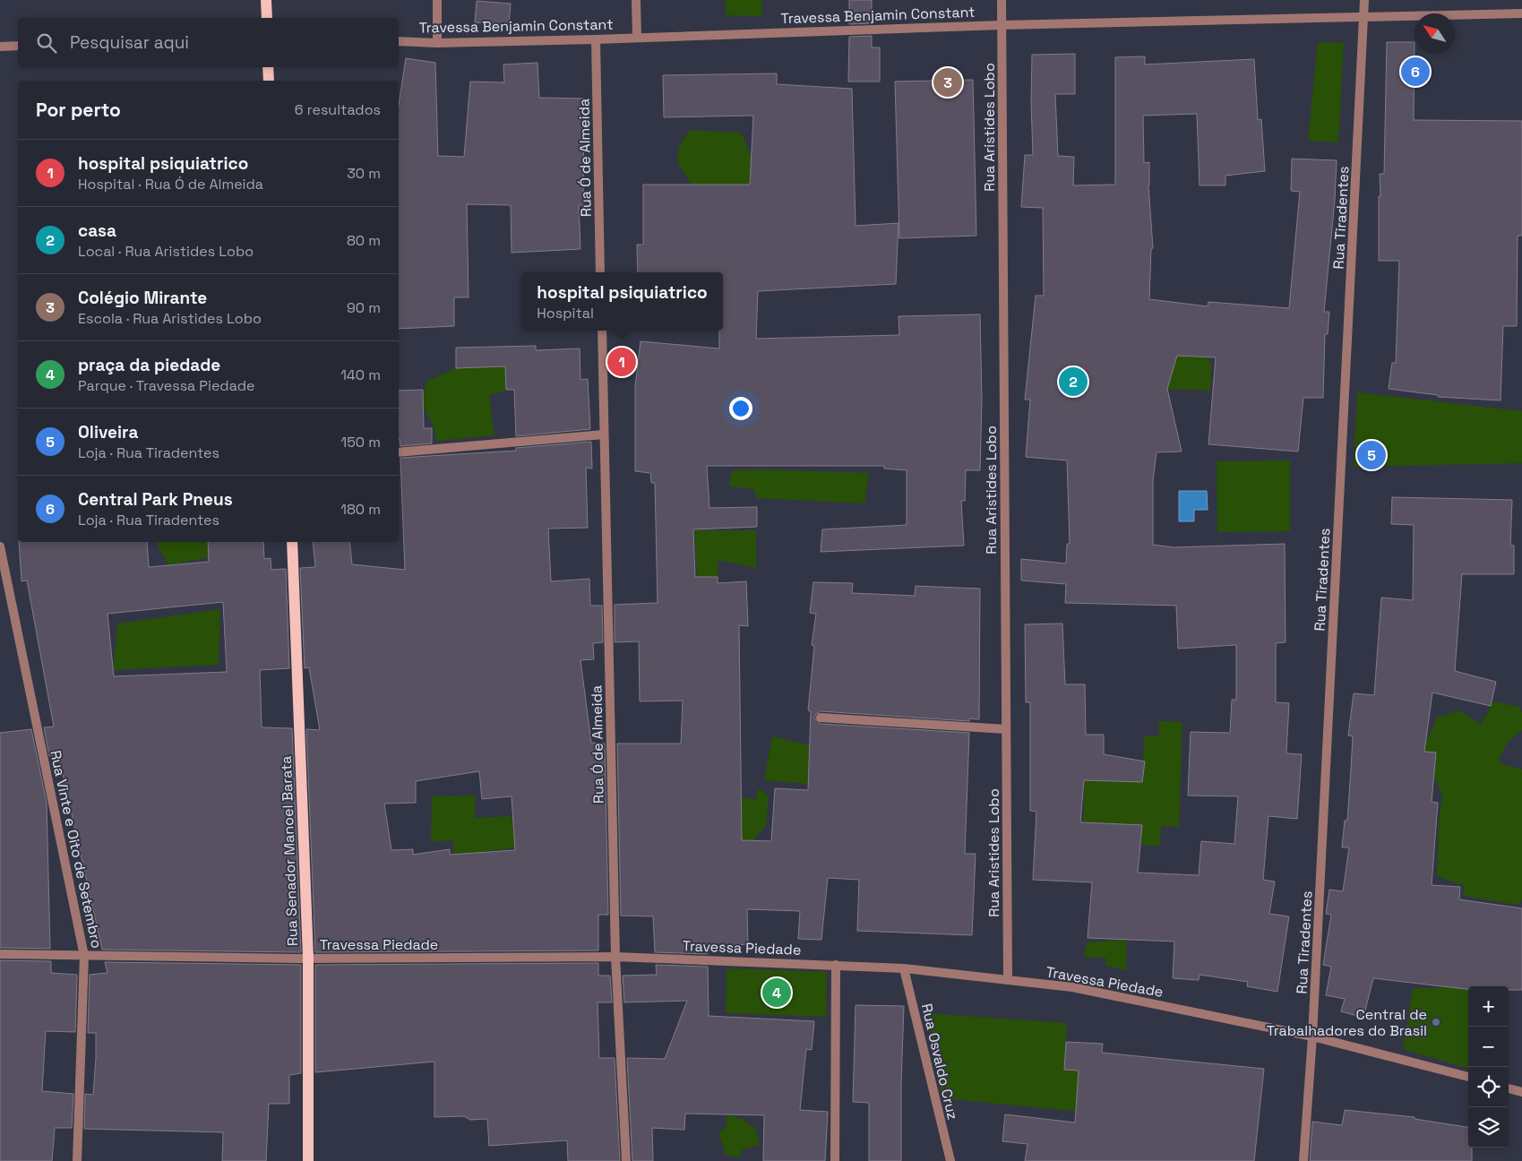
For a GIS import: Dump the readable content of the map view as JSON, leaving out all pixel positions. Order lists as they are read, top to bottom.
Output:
{
  "streets": {
    "main road": ["Rua Senador Manoel Barata"],
    "street": [
      "Travessa Benjamin Constant",
      "Rua Aristides Lobo",
      "Rua Ó de Almeida",
      "Rua Tiradentes",
      "Rua Vinte e Oito de Setembro",
      "Travessa Piedade",
      "Rua Osvaldo Cruz"
    ]
  },
  "crossings": [
    ["Travessa Benjamin Constant", "Rua Aristides Lobo"],
    ["Travessa Benjamin Constant", "Rua Ó de Almeida"],
    ["Travessa Benjamin Constant", "Rua Tiradentes"],
    ["Rua Aristides Lobo", "Travessa Piedade"],
    ["Rua Ó de Almeida", "Travessa Piedade"],
    ["Rua Tiradentes", "Travessa Piedade"],
    ["Rua Vinte e Oito de Setembro", "Travessa Piedade"],
    ["Rua Senador Manoel Barata", "Travessa Piedade"],
    ["Travessa Piedade", "Rua Osvaldo Cruz"]
  ],
  "places": ["Central de Trabalhadores do Brasil"],
  "north": "top left",
  "page": {
    "search": "Pesquisar aqui",
    "pins": [
      "6",
      "3",
      "1",
      "2",
      "5",
      "4"
    ],
    "heading": ["Por perto", "6 resultados"],
    "list": [
      {
        "mark": "1",
        "name": "hospital psiquiatrico",
        "note": "Hospital · Rua Ó de Almeida",
        "value": "30 m"
      },
      {
        "mark": "2",
        "name": "casa",
        "note": "Local · Rua Aristides Lobo",
        "value": "80 m"
      },
      {
        "mark": "3",
        "name": "Colégio Mirante",
        "note": "Escola · Rua Aristides Lobo",
        "value": "90 m"
      },
      {
        "mark": "4",
        "name": "praça da piedade",
        "note": "Parque · Travessa Piedade",
        "value": "140 m"
      },
      {
        "mark": "5",
        "name": "Oliveira",
        "note": "Loja · Rua Tiradentes",
        "value": "150 m"
      },
      {
        "mark": "6",
        "name": "Central Park Pneus",
        "note": "Loja · Rua Tiradentes",
        "value": "180 m"
      }
    ],
    "popup": ["hospital psiquiatrico", "Hospital"],
    "map_buttons": ["+", "−"]
  }
}
